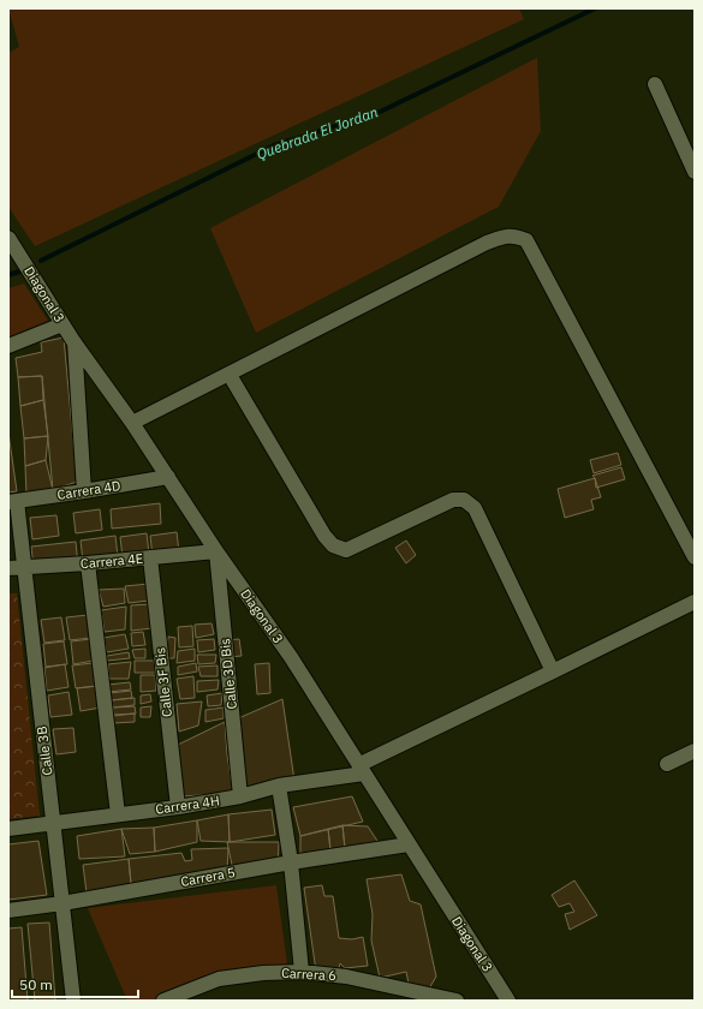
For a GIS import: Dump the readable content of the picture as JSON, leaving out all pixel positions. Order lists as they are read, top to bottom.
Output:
{
  "streets": {
    "street": [
      "Diagonal 3",
      "Carrera 4D",
      "Carrera 4E",
      "Calle 3D Bis",
      "Calle 3F Bis",
      "Calle 3B",
      "Carrera 4H",
      "Carrera 5",
      "Carrera 6"
    ]
  },
  "crossings": [
    ["Diagonal 3", "Carrera 4D"],
    ["Diagonal 3", "Carrera 4E"],
    ["Diagonal 3", "Calle 3D Bis"],
    ["Diagonal 3", "Carrera 4H"],
    ["Diagonal 3", "Carrera 5"],
    ["Carrera 4D", "Calle 3B"],
    ["Carrera 4E", "Calle 3D Bis"],
    ["Carrera 4E", "Calle 3F Bis"],
    ["Carrera 4E", "Calle 3B"],
    ["Calle 3D Bis", "Carrera 4H"],
    ["Calle 3F Bis", "Carrera 4H"],
    ["Calle 3B", "Carrera 4H"],
    ["Calle 3B", "Carrera 5"]
  ],
  "water": ["Quebrada El Jordan"],
  "scale_bar": "50 m"
}
